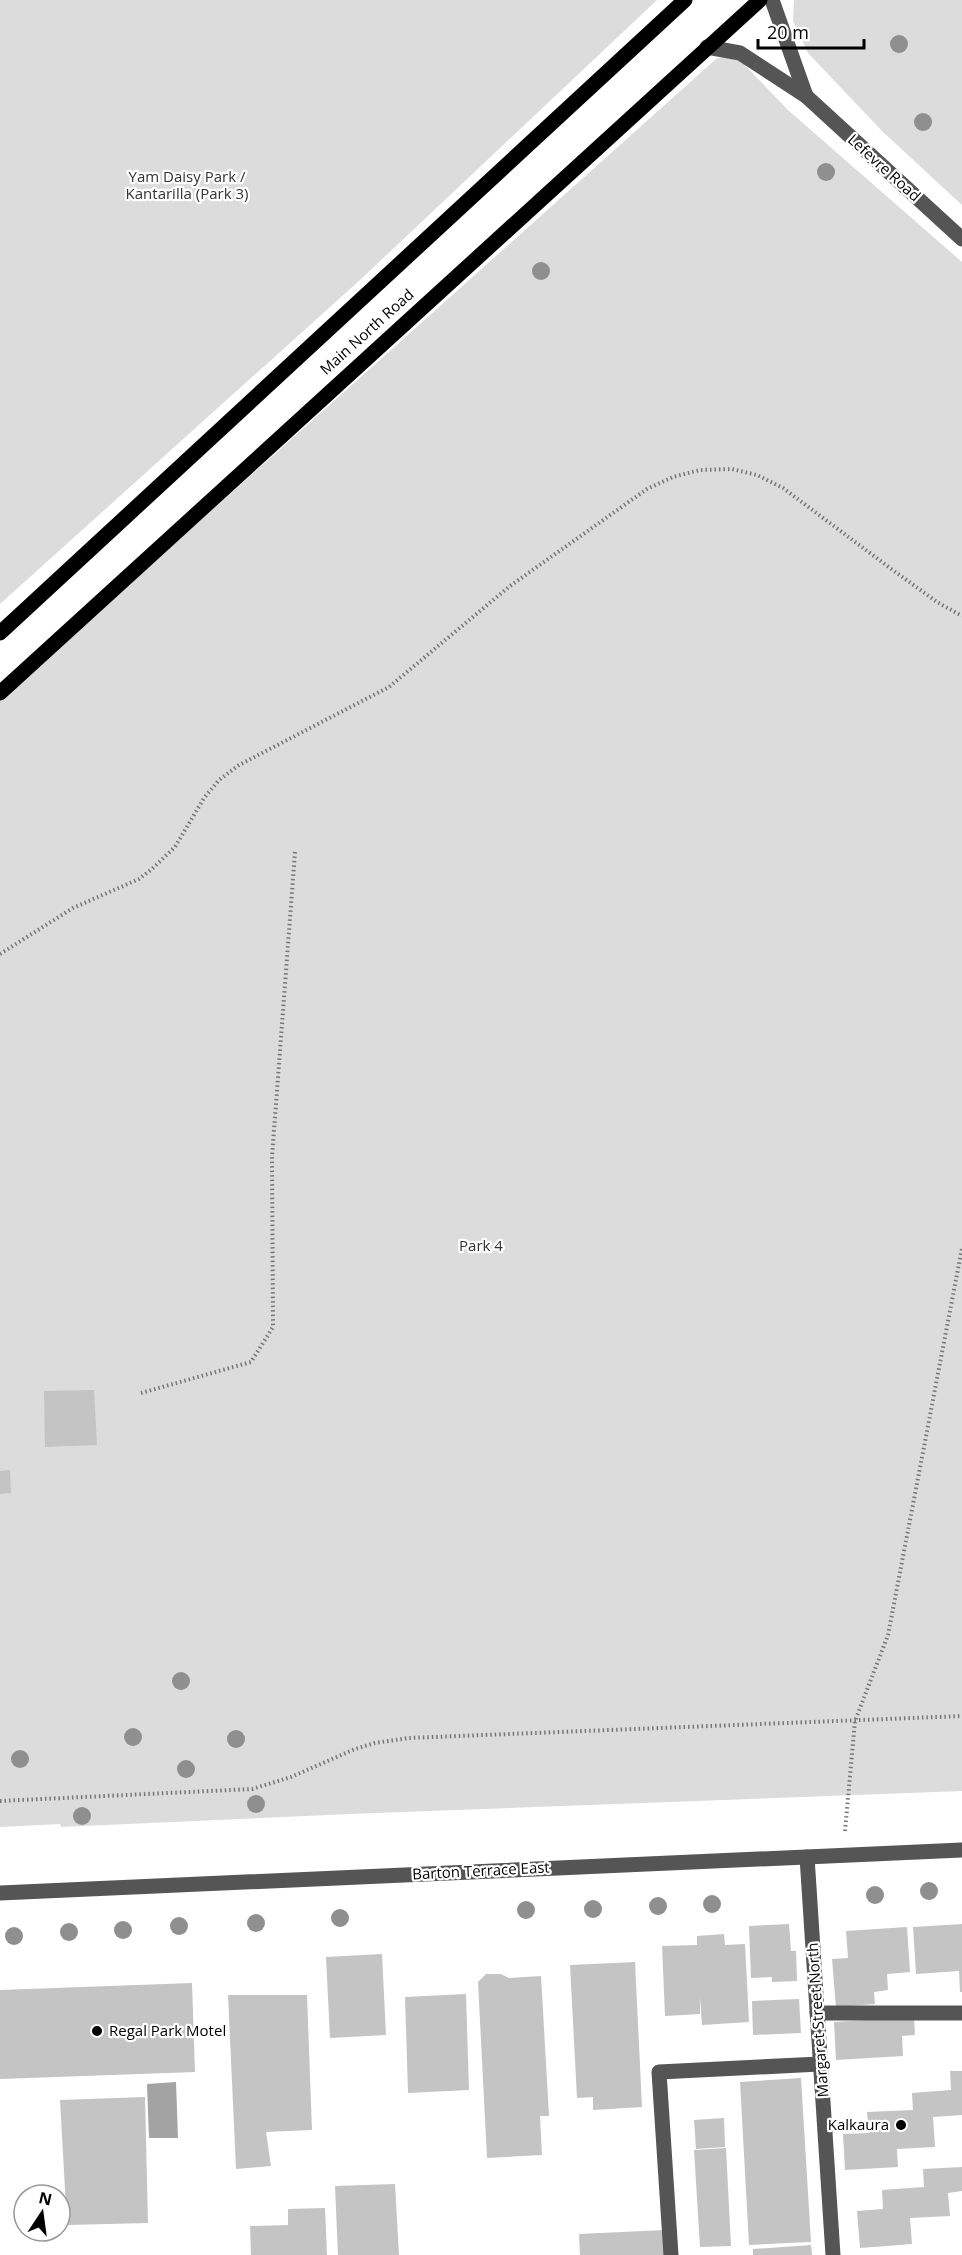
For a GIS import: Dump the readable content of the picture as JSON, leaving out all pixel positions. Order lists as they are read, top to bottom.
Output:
{
  "streets": {
    "main road": ["Main North Road"],
    "street": ["Lefevre Road", "Barton Terrace East", "Margaret Street North"]
  },
  "crossings": [
    ["Lefevre Road", "Main North Road"],
    ["Barton Terrace East", "Margaret Street North"]
  ],
  "parks": ["Yam Daisy Park / Kantarilla (Park 3)", "Park 4"],
  "places": ["Regal Park Motel", "Kalkaura"],
  "scale_bar": "20 m",
  "north": "top"
}
